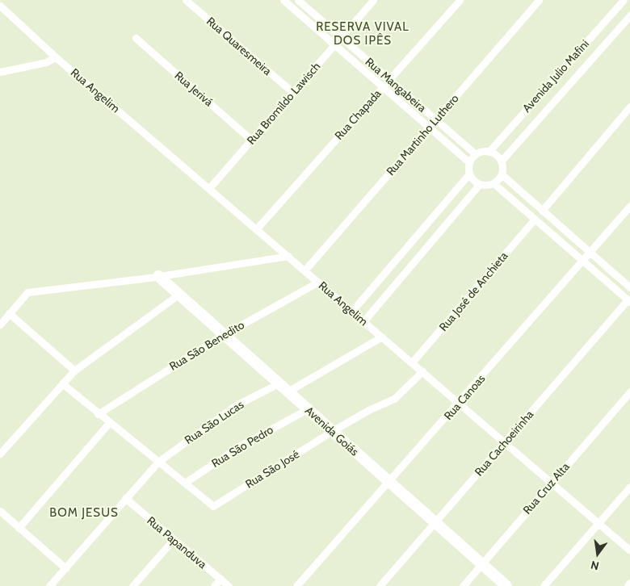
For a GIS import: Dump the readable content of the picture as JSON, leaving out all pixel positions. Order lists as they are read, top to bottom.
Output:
{
  "streets": {
    "street": [
      "Rua Quaresmeira",
      "Avenida Julio Mafini",
      "Rua Mangabeira",
      "Rua Jerivá",
      "Rua Angelim",
      "Rua Bromildo Lawisch",
      "Rua Chapada",
      "Rua Martinho Luthero",
      "Rua José de Anchieta",
      "Rua São Benedito",
      "Rua Canoas",
      "Rua São Lucas",
      "Avenida Goiás",
      "Rua Cachoeirinha",
      "Rua São Pedro",
      "Rua São José",
      "Rua Cruz Alta",
      "Rua Papanduva"
    ]
  },
  "crossings": [
    ["Rua Quaresmeira", "Rua Bromildo Lawisch"],
    ["Avenida Julio Mafini", "Rua Mangabeira"],
    ["Rua Mangabeira", "Rua Bromildo Lawisch"],
    ["Rua Mangabeira", "Rua Chapada"],
    ["Rua Mangabeira", "Rua Martinho Luthero"],
    ["Rua Jerivá", "Rua Bromildo Lawisch"],
    ["Rua Angelim", "Rua Bromildo Lawisch"],
    ["Rua Angelim", "Rua Chapada"],
    ["Rua Angelim", "Rua Martinho Luthero"],
    ["Rua Angelim", "Rua José de Anchieta"],
    ["Rua Angelim", "Rua São Benedito"],
    ["Rua Angelim", "Rua Canoas"],
    ["Rua Angelim", "Rua Cachoeirinha"],
    ["Rua Angelim", "Rua São José"],
    ["Rua Angelim", "Rua Cruz Alta"],
    ["Rua São Benedito", "Avenida Goiás"],
    ["Rua Canoas", "Avenida Goiás"],
    ["Rua São Lucas", "Avenida Goiás"],
    ["Rua São Lucas", "Rua Papanduva"],
    ["Avenida Goiás", "Rua Cachoeirinha"],
    ["Avenida Goiás", "Rua São Pedro"],
    ["Avenida Goiás", "Rua São José"],
    ["Avenida Goiás", "Rua Cruz Alta"],
    ["Rua São Pedro", "Rua São José"]
  ],
  "districts": ["RESERVA VIVAL DOS IPÊS", "BOM JESUS"],
  "north": "bottom"
}
